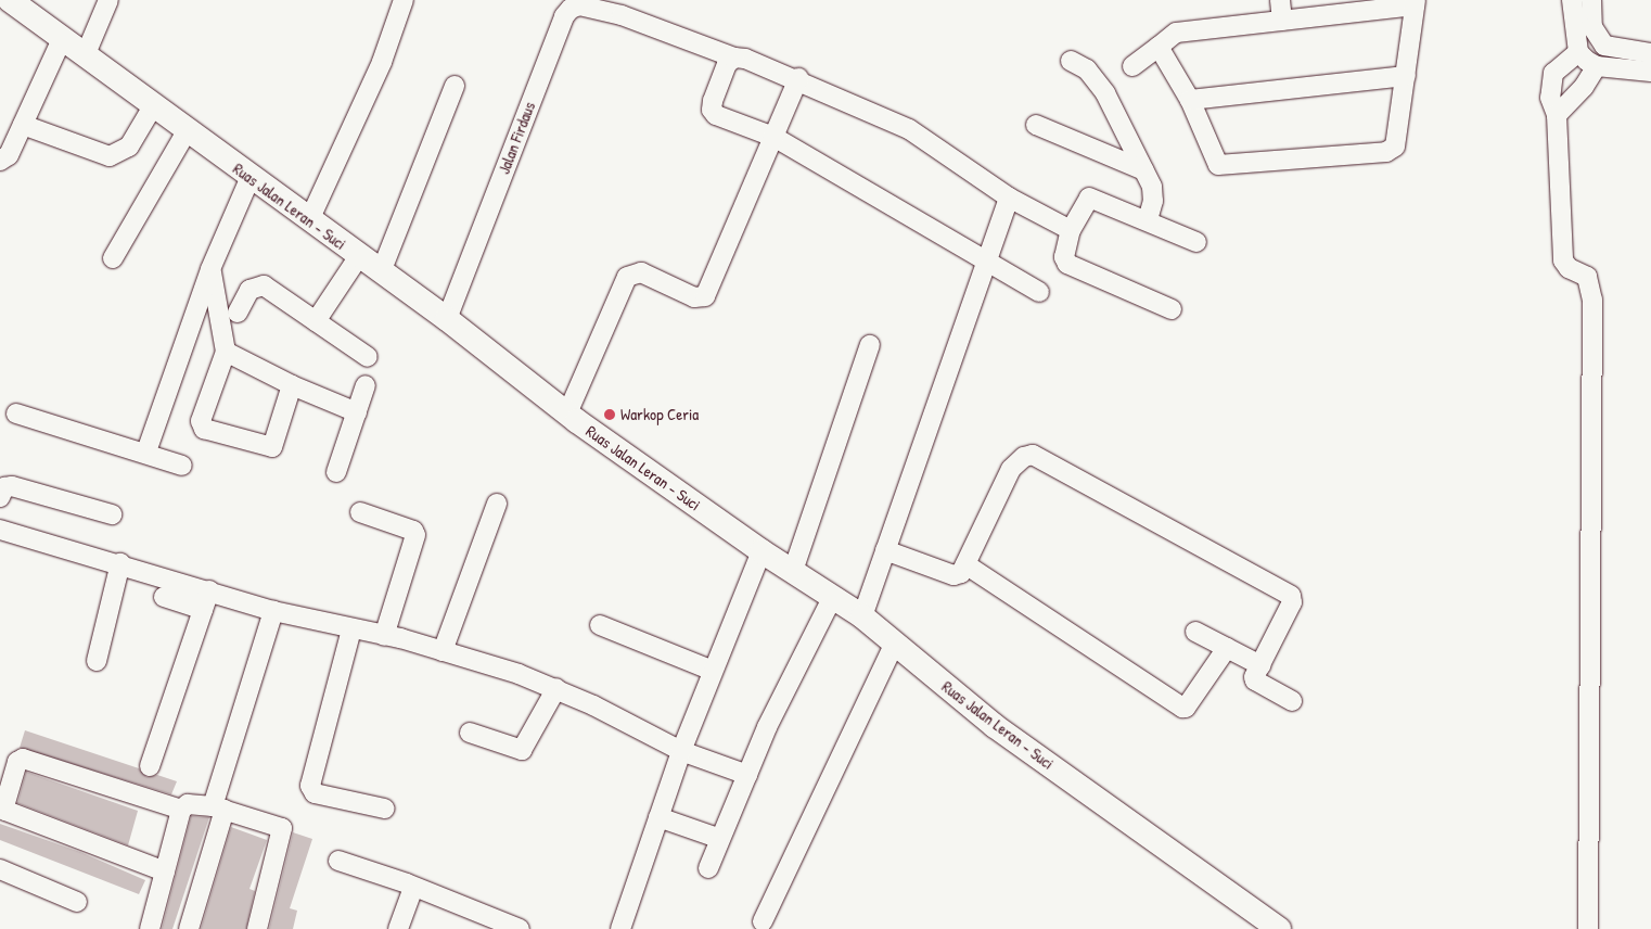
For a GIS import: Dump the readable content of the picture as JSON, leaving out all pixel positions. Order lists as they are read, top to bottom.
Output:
{
  "streets": {
    "main road": ["Ruas Jalan Leran - Suci"],
    "street": ["Jalan Firdaus"]
  },
  "crossings": [
    ["Jalan Firdaus", "Ruas Jalan Leran - Suci"]
  ],
  "places": ["Warkop Ceria"]
}
